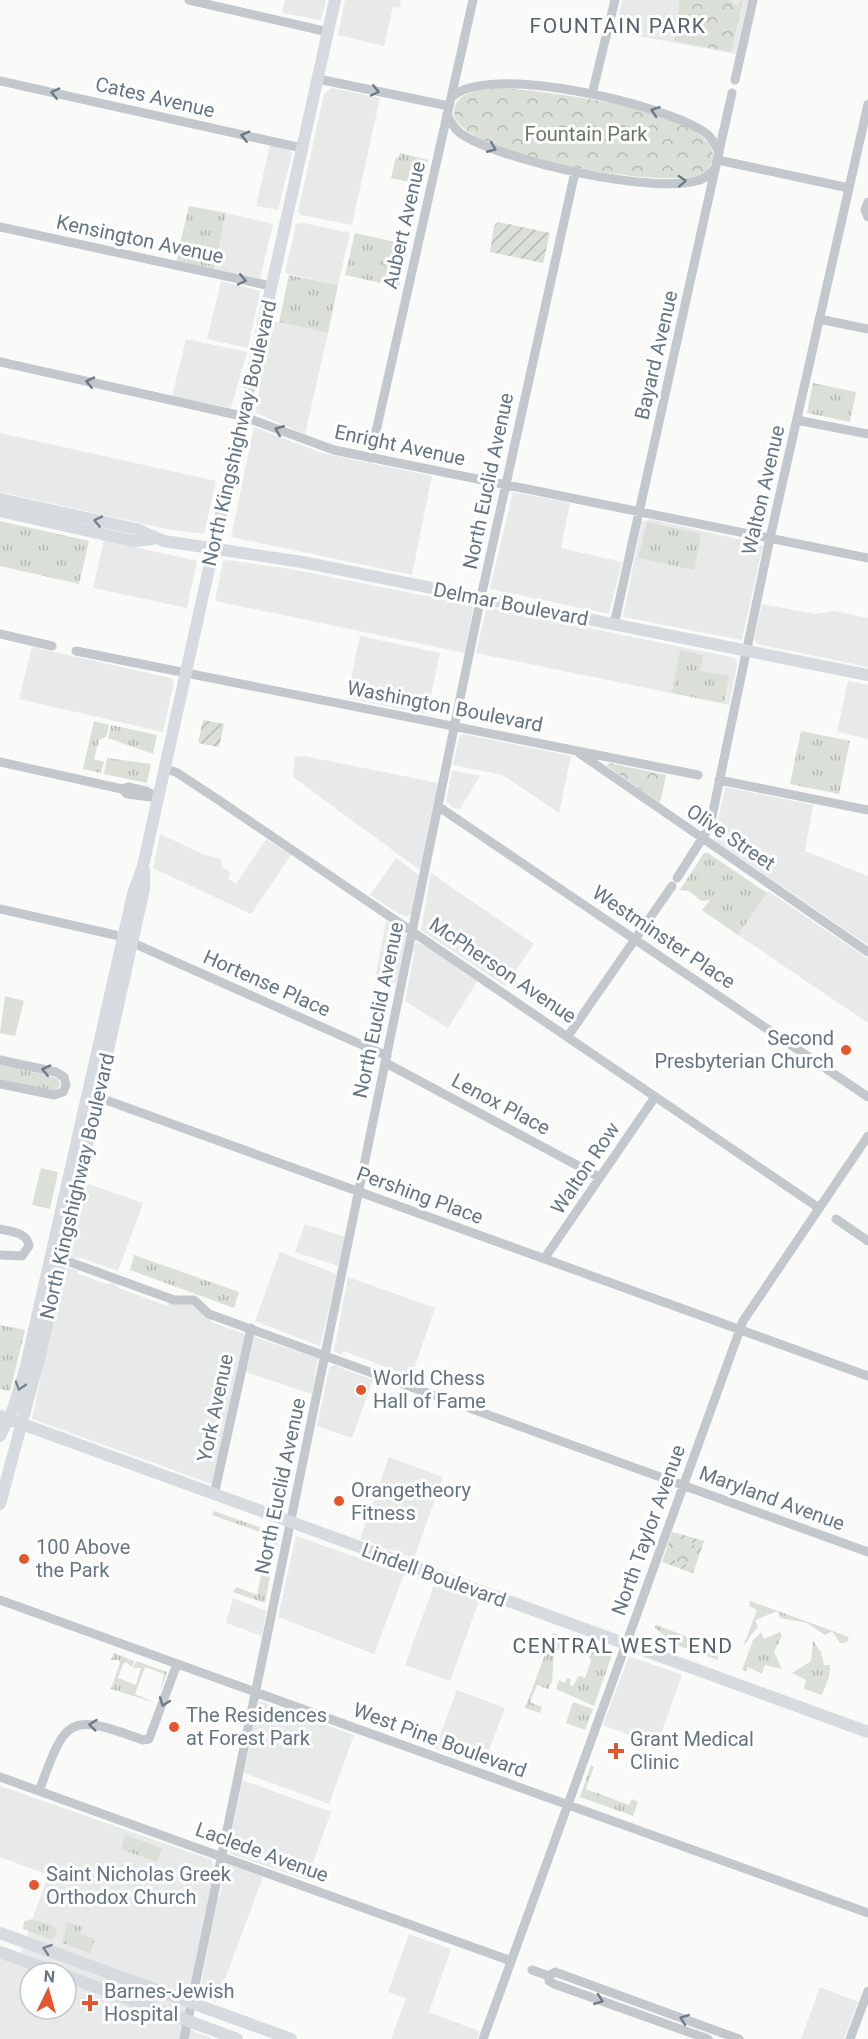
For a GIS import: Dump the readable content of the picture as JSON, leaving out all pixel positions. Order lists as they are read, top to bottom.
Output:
{
  "streets": {
    "main road": ["North Kingshighway Boulevard", "Delmar Boulevard", "Lindell Boulevard"],
    "street": [
      "Cates Avenue",
      "Aubert Avenue",
      "Kensington Avenue",
      "Bayard Avenue",
      "Enright Avenue",
      "North Euclid Avenue",
      "Walton Avenue",
      "Washington Boulevard",
      "Olive Street",
      "Westminster Place",
      "McPherson Avenue",
      "Hortense Place",
      "Lenox Place",
      "Walton Row",
      "Pershing Place",
      "York Avenue",
      "Maryland Avenue",
      "North Taylor Avenue",
      "West Pine Boulevard",
      "Laclede Avenue"
    ]
  },
  "crossings": [
    ["Cates Avenue", "North Kingshighway Boulevard"],
    ["Aubert Avenue", "Enright Avenue"],
    ["Kensington Avenue", "North Kingshighway Boulevard"],
    ["Bayard Avenue", "Enright Avenue"],
    ["Bayard Avenue", "Delmar Boulevard"],
    ["North Kingshighway Boulevard", "Enright Avenue"],
    ["North Kingshighway Boulevard", "Delmar Boulevard"],
    ["North Kingshighway Boulevard", "Washington Boulevard"],
    ["North Kingshighway Boulevard", "McPherson Avenue"],
    ["North Kingshighway Boulevard", "Hortense Place"],
    ["North Kingshighway Boulevard", "Pershing Place"],
    ["North Kingshighway Boulevard", "Maryland Avenue"],
    ["North Kingshighway Boulevard", "Lindell Boulevard"],
    ["Enright Avenue", "North Euclid Avenue"],
    ["Enright Avenue", "Walton Avenue"],
    ["North Euclid Avenue", "Delmar Boulevard"],
    ["North Euclid Avenue", "Washington Boulevard"],
    ["North Euclid Avenue", "Westminster Place"],
    ["North Euclid Avenue", "McPherson Avenue"],
    ["North Euclid Avenue", "Hortense Place"],
    ["North Euclid Avenue", "Lenox Place"],
    ["North Euclid Avenue", "Pershing Place"],
    ["North Euclid Avenue", "Maryland Avenue"],
    ["North Euclid Avenue", "Lindell Boulevard"],
    ["North Euclid Avenue", "West Pine Boulevard"],
    ["North Euclid Avenue", "Laclede Avenue"],
    ["Walton Avenue", "Delmar Boulevard"],
    ["Walton Avenue", "Olive Street"],
    ["Walton Avenue", "Westminster Place"],
    ["Walton Avenue", "McPherson Avenue"],
    ["Washington Boulevard", "Olive Street"],
    ["McPherson Avenue", "Walton Row"],
    ["McPherson Avenue", "North Taylor Avenue"],
    ["Hortense Place", "Lenox Place"],
    ["Lenox Place", "Walton Row"],
    ["Walton Row", "Pershing Place"],
    ["Pershing Place", "North Taylor Avenue"],
    ["York Avenue", "Maryland Avenue"],
    ["York Avenue", "Lindell Boulevard"],
    ["Maryland Avenue", "North Taylor Avenue"],
    ["North Taylor Avenue", "Lindell Boulevard"],
    ["North Taylor Avenue", "West Pine Boulevard"],
    ["North Taylor Avenue", "Laclede Avenue"]
  ],
  "one_way": ["Cates Avenue", "Kensington Avenue", "Enright Avenue"],
  "districts": ["FOUNTAIN PARK", "CENTRAL WEST END"],
  "parks": ["Fountain Park"],
  "places": {
    "other": [
      "Second Presbyterian Church",
      "World Chess Hall of Fame",
      "Orangetheory Fitness",
      "100 Above the Park",
      "The Residences at Forest Park",
      "Saint Nicholas Greek Orthodox Church"
    ],
    "health": ["Grant Medical Clinic", "Barnes-Jewish Hospital"]
  },
  "north": "top"
}
